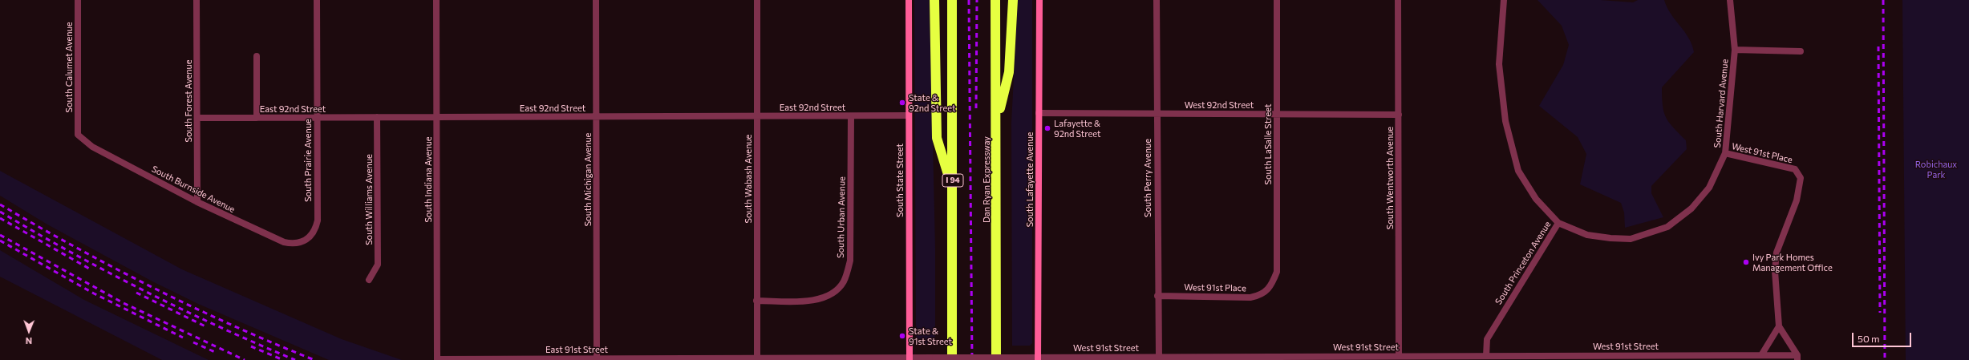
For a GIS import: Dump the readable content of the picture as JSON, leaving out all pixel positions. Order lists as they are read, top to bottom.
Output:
{
  "streets": {
    "highway": ["Dan Ryan Expressway", "I 94"],
    "main road": ["South Lafayette Avenue", "South State Street"],
    "street": [
      "South Calumet Avenue",
      "South Forest Avenue",
      "South Harvard Avenue",
      "West 92nd Street",
      "East 92nd Street",
      "South LaSalle Street",
      "West 91st Place",
      "South Prairie Avenue",
      "South Perry Avenue",
      "South Wentworth Avenue",
      "South Wabash Avenue",
      "South Indiana Avenue",
      "South Michigan Avenue",
      "South Burnside Avenue",
      "South Williams Avenue",
      "South Urban Avenue",
      "South Princeton Avenue",
      "West 91st Street",
      "East 91st Street"
    ]
  },
  "crossings": [
    ["South Calumet Avenue", "South Burnside Avenue"],
    ["South Forest Avenue", "East 92nd Street"],
    ["South Forest Avenue", "South Burnside Avenue"],
    ["South Harvard Avenue", "West 91st Place"],
    ["South Harvard Avenue", "South Princeton Avenue"],
    ["West 92nd Street", "South LaSalle Street"],
    ["West 92nd Street", "South Perry Avenue"],
    ["West 92nd Street", "South Wentworth Avenue"],
    ["West 92nd Street", "South Lafayette Avenue"],
    ["East 92nd Street", "South Prairie Avenue"],
    ["East 92nd Street", "South Wabash Avenue"],
    ["East 92nd Street", "South Indiana Avenue"],
    ["East 92nd Street", "South Michigan Avenue"],
    ["East 92nd Street", "South State Street"],
    ["East 92nd Street", "South Williams Avenue"],
    ["East 92nd Street", "South Urban Avenue"],
    ["South LaSalle Street", "West 91st Place"],
    ["West 91st Place", "South Perry Avenue"],
    ["South Prairie Avenue", "South Burnside Avenue"],
    ["South Perry Avenue", "West 91st Street"],
    ["South Wentworth Avenue", "West 91st Street"],
    ["South Wabash Avenue", "South Urban Avenue"],
    ["South Wabash Avenue", "East 91st Street"],
    ["South Indiana Avenue", "East 91st Street"],
    ["South Michigan Avenue", "East 91st Street"],
    ["South Lafayette Avenue", "West 91st Street"],
    ["South State Street", "East 91st Street"],
    ["South Princeton Avenue", "West 91st Street"],
    ["West 91st Street", "East 91st Street"]
  ],
  "parks": ["Robichaux Park"],
  "places": [
    "State & 92nd Street",
    "Lafayette & 92nd Street",
    "Ivy Park Homes Management Office",
    "State & 91st Street"
  ],
  "scale_bar": "50 m",
  "north": "bottom"
}
